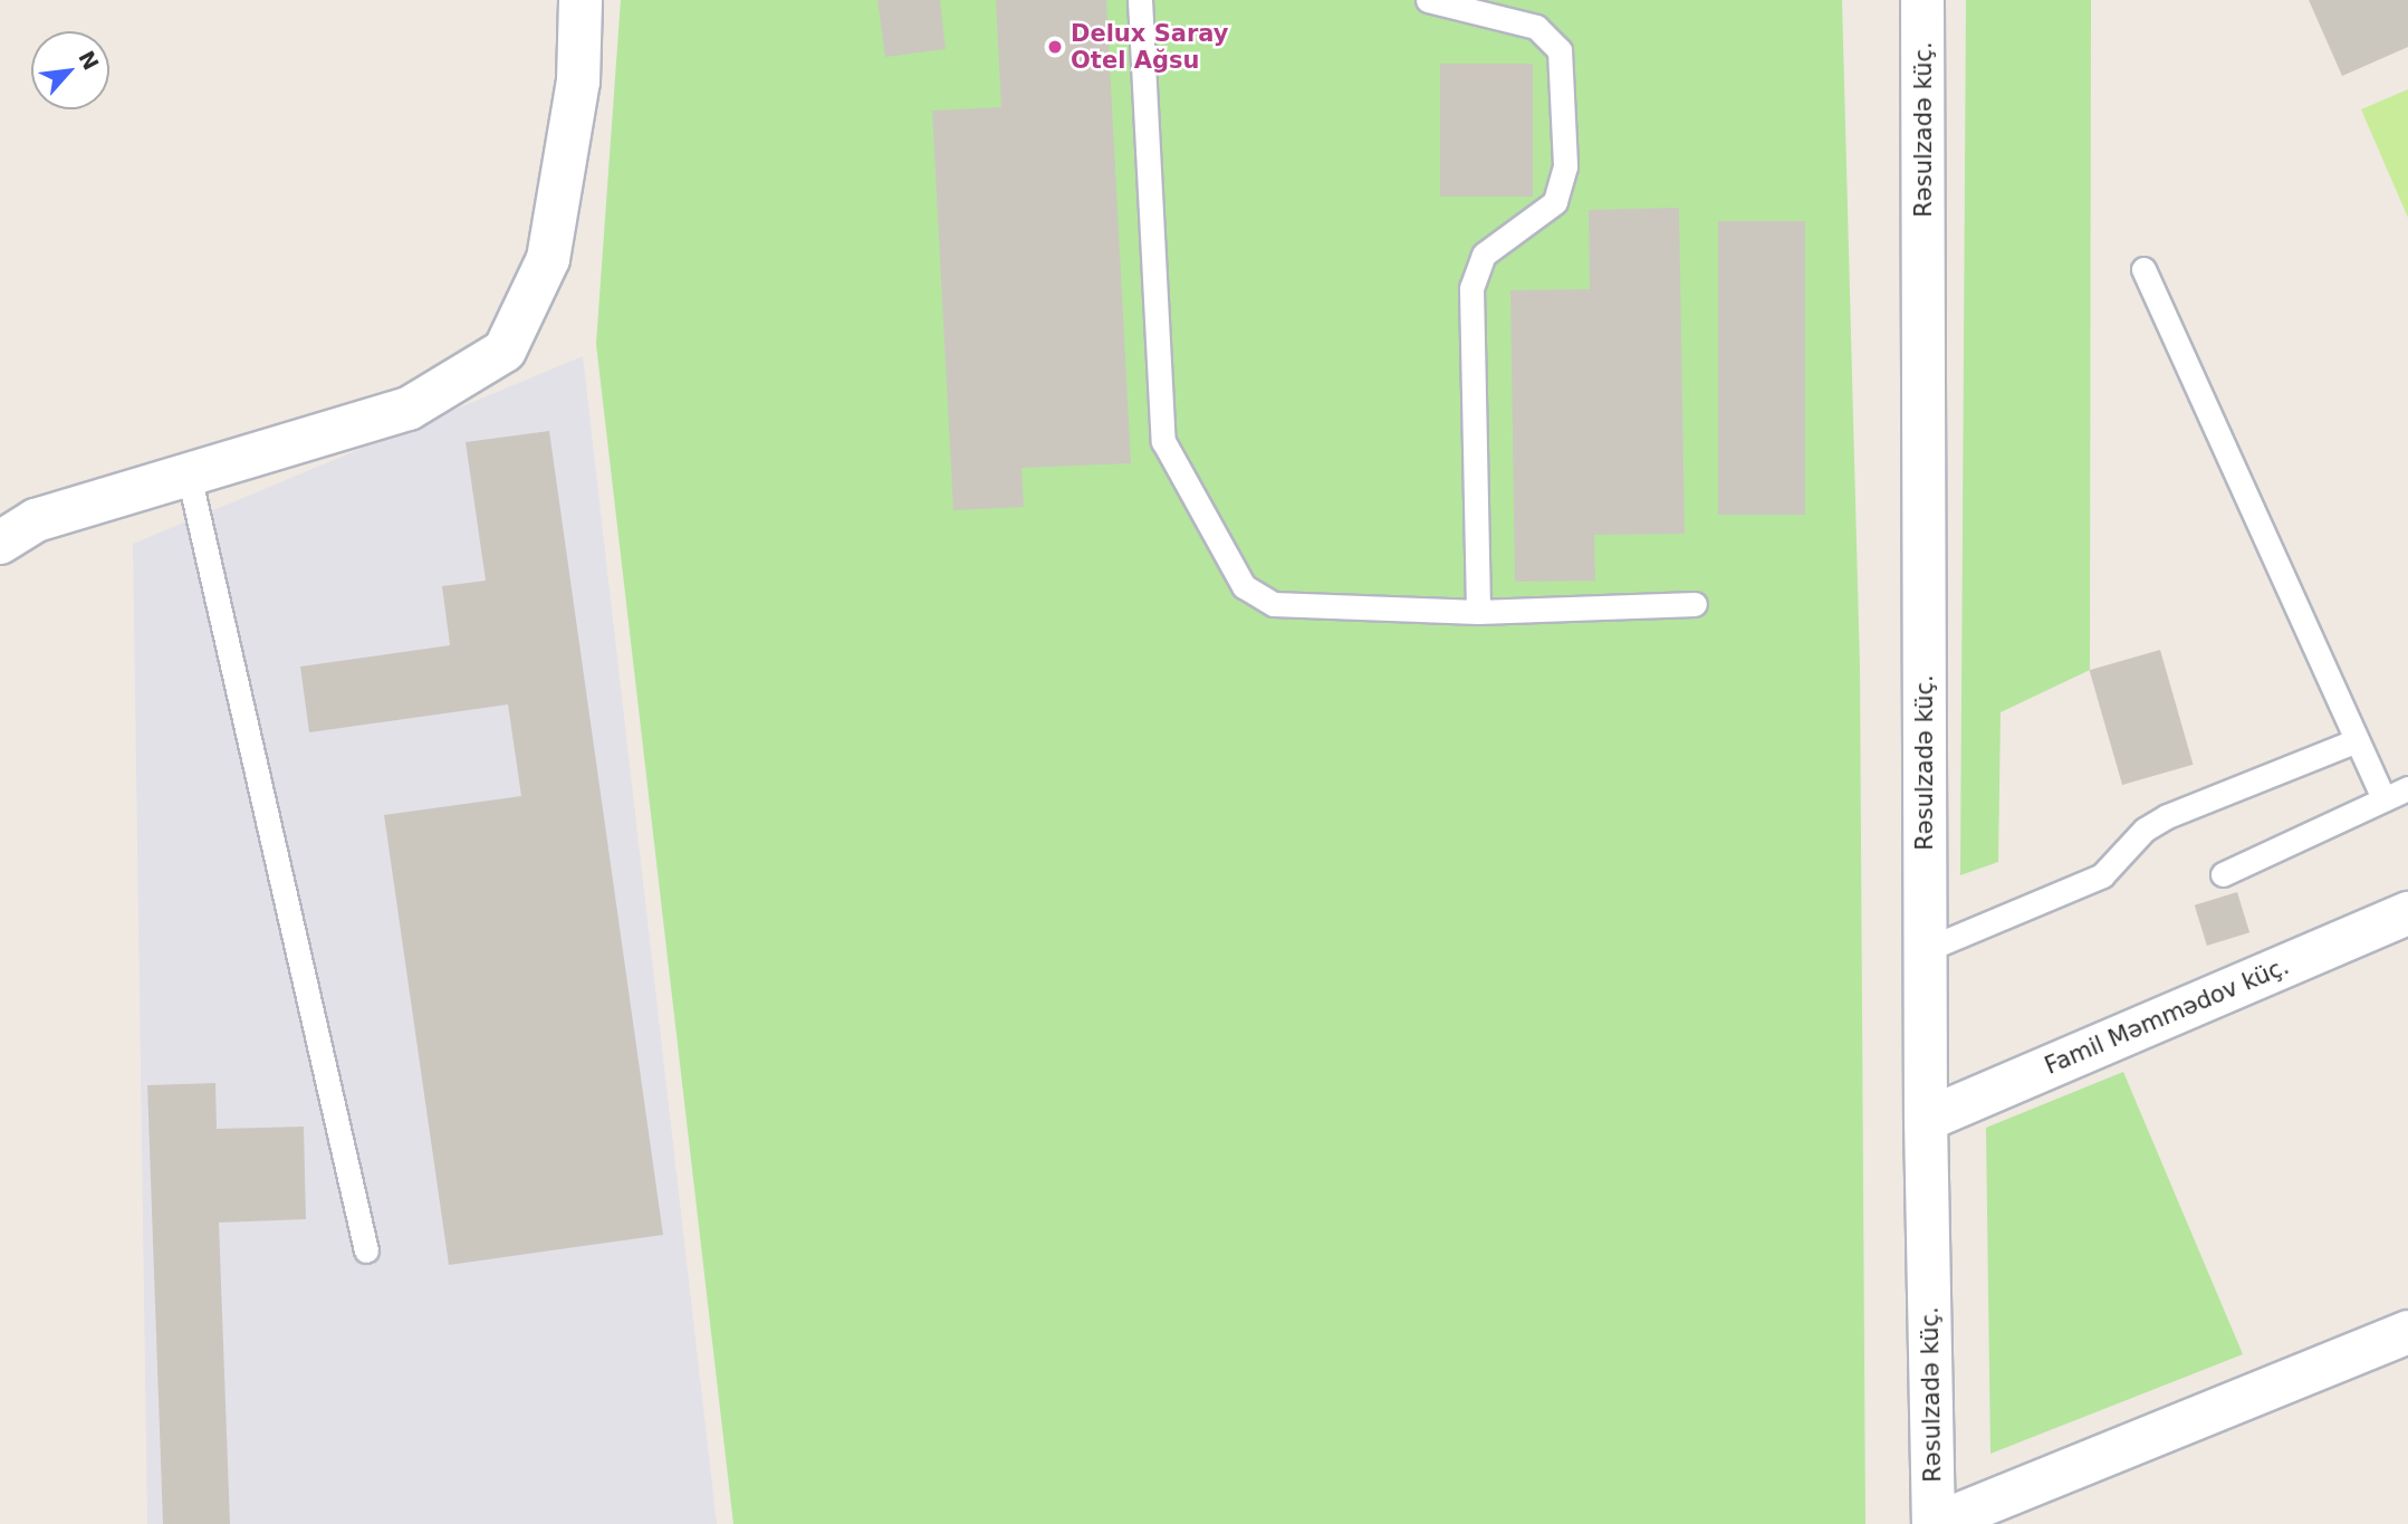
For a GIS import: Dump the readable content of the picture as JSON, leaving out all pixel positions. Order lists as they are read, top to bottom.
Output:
{
  "streets": {
    "street": ["Rəsulzadə küç.", "Famil Məmmədov küç."]
  },
  "crossings": [
    ["Rəsulzadə küç.", "Famil Məmmədov küç."]
  ],
  "places": ["Delux Saray Otel Ağsu"],
  "north": "top right"
}
